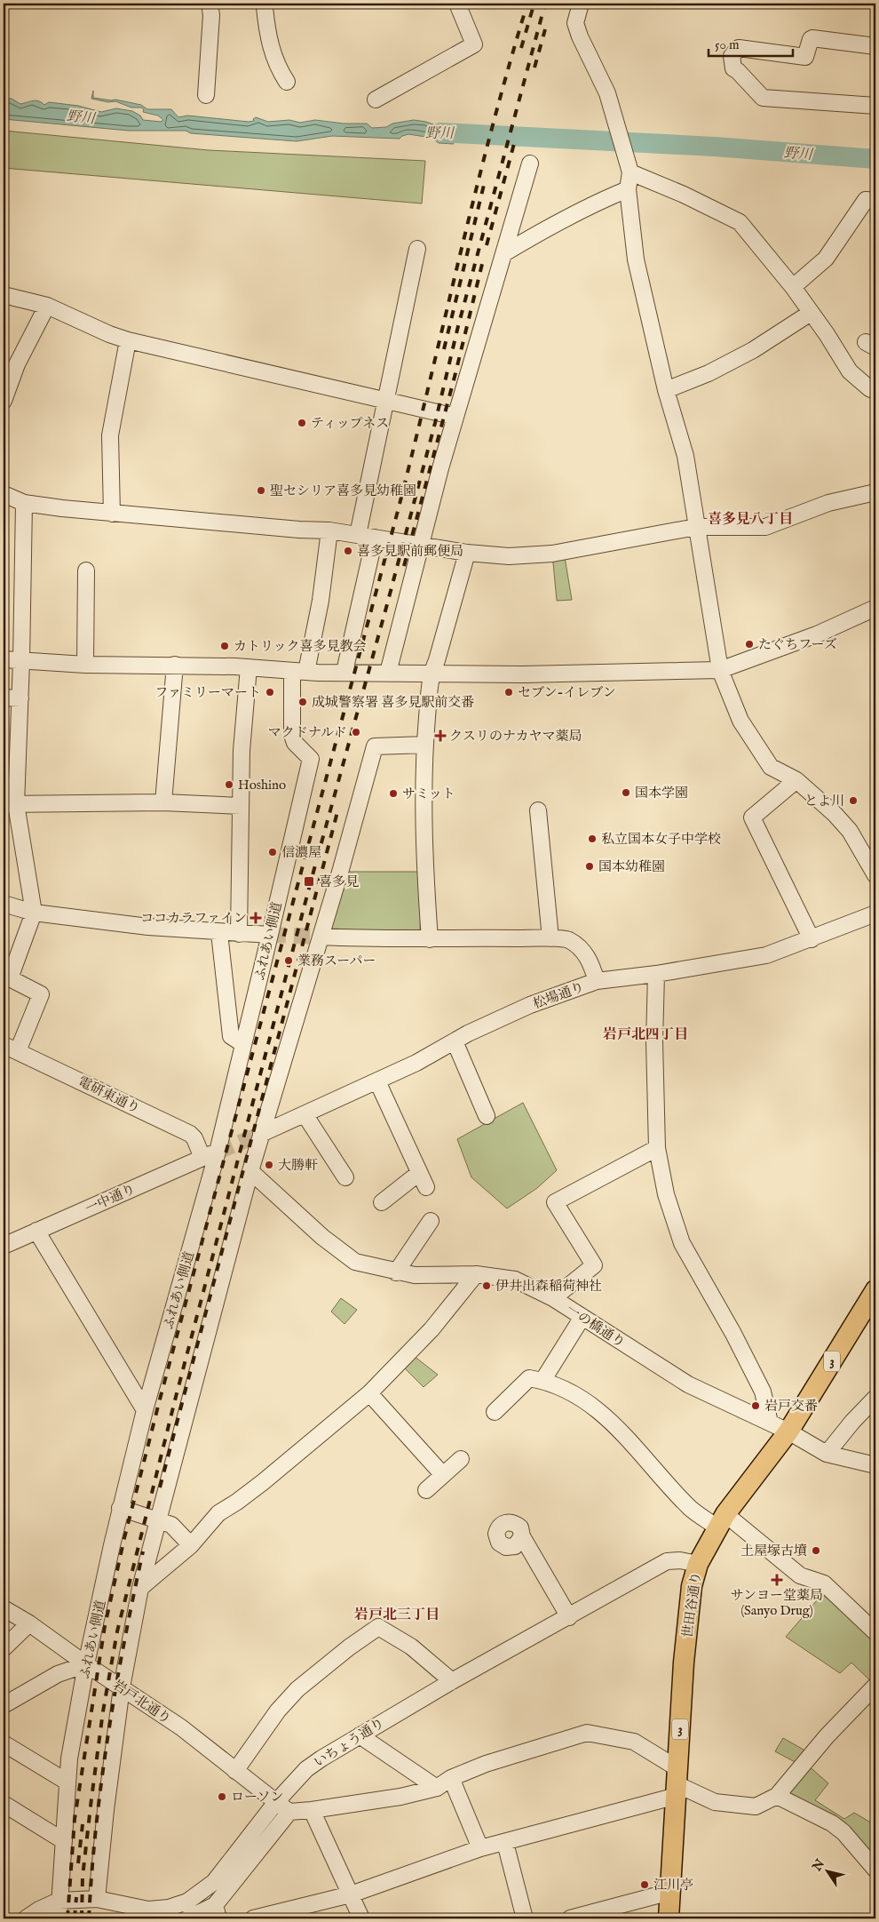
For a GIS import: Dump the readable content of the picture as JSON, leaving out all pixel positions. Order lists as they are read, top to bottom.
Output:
{
  "streets": {
    "main road": ["3", "世田谷通り"],
    "street": [
      "ふれあい側道",
      "松場通り",
      "電研東通り",
      "一中通り",
      "一の橋通り",
      "岩戸北通り",
      "いちょう通り"
    ]
  },
  "crossings": [
    ["ふれあい側道", "一中通り"],
    ["ふれあい側道", "岩戸北通り"],
    ["ふれあい側道", "いちょう通り"],
    ["電研東通り", "一中通り"],
    ["一の橋通り", "世田谷通り"],
    ["世田谷通り", "いちょう通り"],
    ["岩戸北通り", "いちょう通り"]
  ],
  "districts": ["喜多見八丁目", "岩戸北四丁目", "岩戸北三丁目"],
  "water": ["野川"],
  "places": {
    "other": [
      "ティップネス",
      "聖セシリア喜多見幼稚園",
      "喜多見駅前郵便局",
      "たぐちフーズ",
      "カトリック喜多見教会",
      "ファミリーマート",
      "セブン-イレブン",
      "成城警察署 喜多見駅前交番",
      "マクドナルド",
      "Hoshino",
      "国本学園",
      "サミット",
      "とよ川",
      "私立国本女子中学校",
      "信濃屋",
      "国本幼稚園",
      "業務スーパー",
      "大勝軒",
      "伊井出森稲荷神社",
      "岩戸交番",
      "土屋塚古墳",
      "ローソン",
      "江川亭"
    ],
    "health": ["クスリのナカヤマ薬局", "ココカラファイン", "サンヨー堂薬局 (Sanyo Drug)"],
    "transit": ["喜多見"]
  },
  "scale_bar": "50 m",
  "north": "top left"
}
